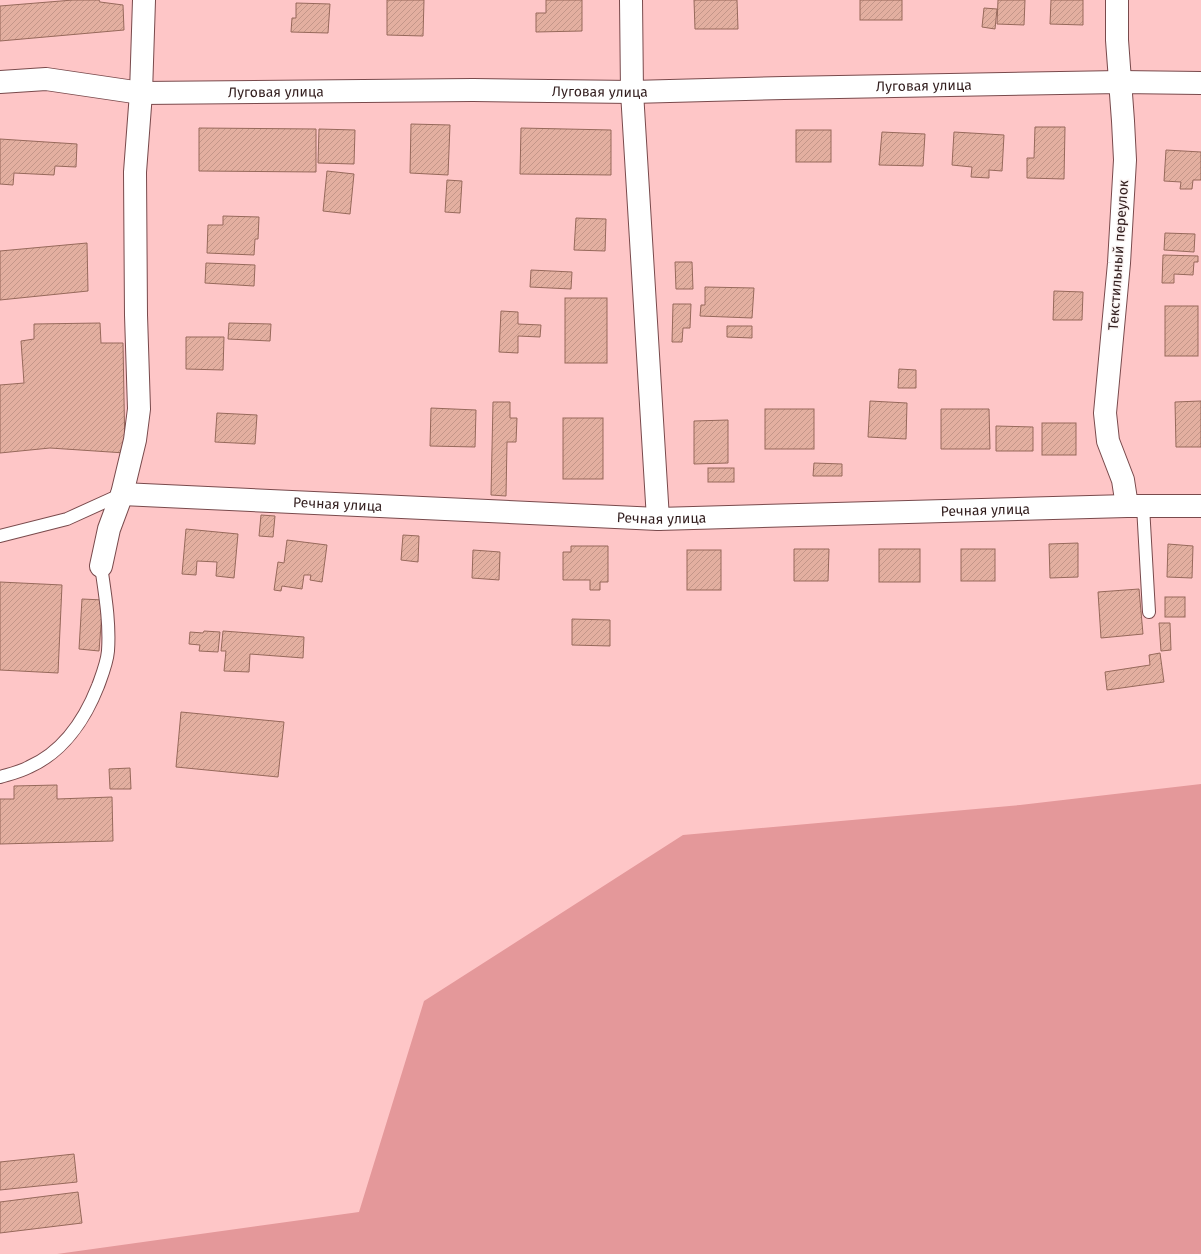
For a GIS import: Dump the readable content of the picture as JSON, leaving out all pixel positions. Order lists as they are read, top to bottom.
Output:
{
  "streets": {
    "street": ["Луговая улица", "Текстильный переулок", "Речная улица"]
  },
  "crossings": [
    ["Луговая улица", "Текстильный переулок"],
    ["Текстильный переулок", "Речная улица"]
  ]
}
